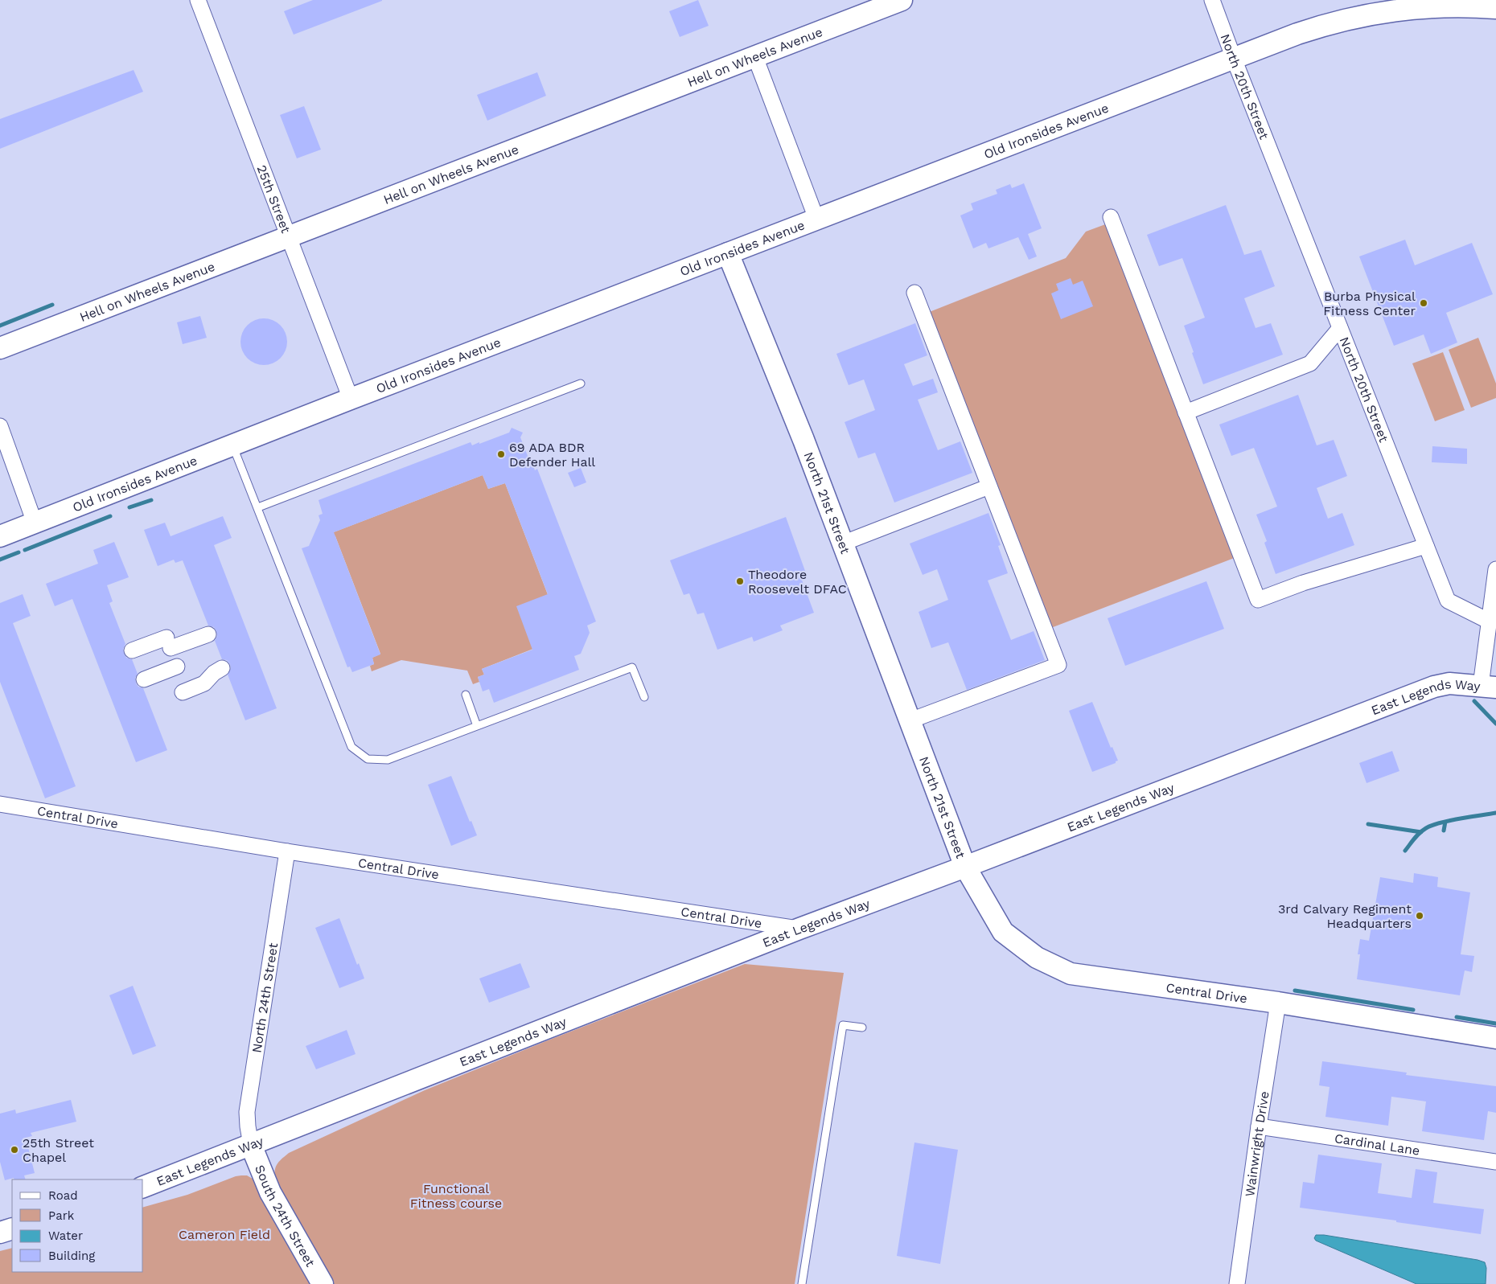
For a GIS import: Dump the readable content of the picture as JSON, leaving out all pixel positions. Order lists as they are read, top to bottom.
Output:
{
  "streets": {
    "street": [
      "Hell on Wheels Avenue",
      "North 20th Street",
      "Old Ironsides Avenue",
      "25th Street",
      "North 21st Street",
      "East Legends Way",
      "Central Drive",
      "North 24th Street",
      "Wainwright Drive",
      "Cardinal Lane",
      "South 24th Street"
    ]
  },
  "crossings": [
    ["Hell on Wheels Avenue", "25th Street"],
    ["North 20th Street", "Old Ironsides Avenue"],
    ["Old Ironsides Avenue", "25th Street"],
    ["Old Ironsides Avenue", "North 21st Street"],
    ["North 21st Street", "East Legends Way"],
    ["North 21st Street", "Central Drive"],
    ["East Legends Way", "Central Drive"],
    ["East Legends Way", "North 24th Street"],
    ["East Legends Way", "South 24th Street"],
    ["Central Drive", "North 24th Street"],
    ["Central Drive", "Wainwright Drive"],
    ["North 24th Street", "South 24th Street"],
    ["Wainwright Drive", "Cardinal Lane"]
  ],
  "parks": ["Functional Fitness course", "Cameron Field"],
  "places": [
    "Burba Physical Fitness Center",
    "69 ADA BDR Defender Hall",
    "Theodore Roosevelt DFAC",
    "3rd Calvary Regiment Headquarters",
    "25th Street Chapel"
  ],
  "legend": [
    "Road",
    "Park",
    "Water",
    "Building"
  ]
}
